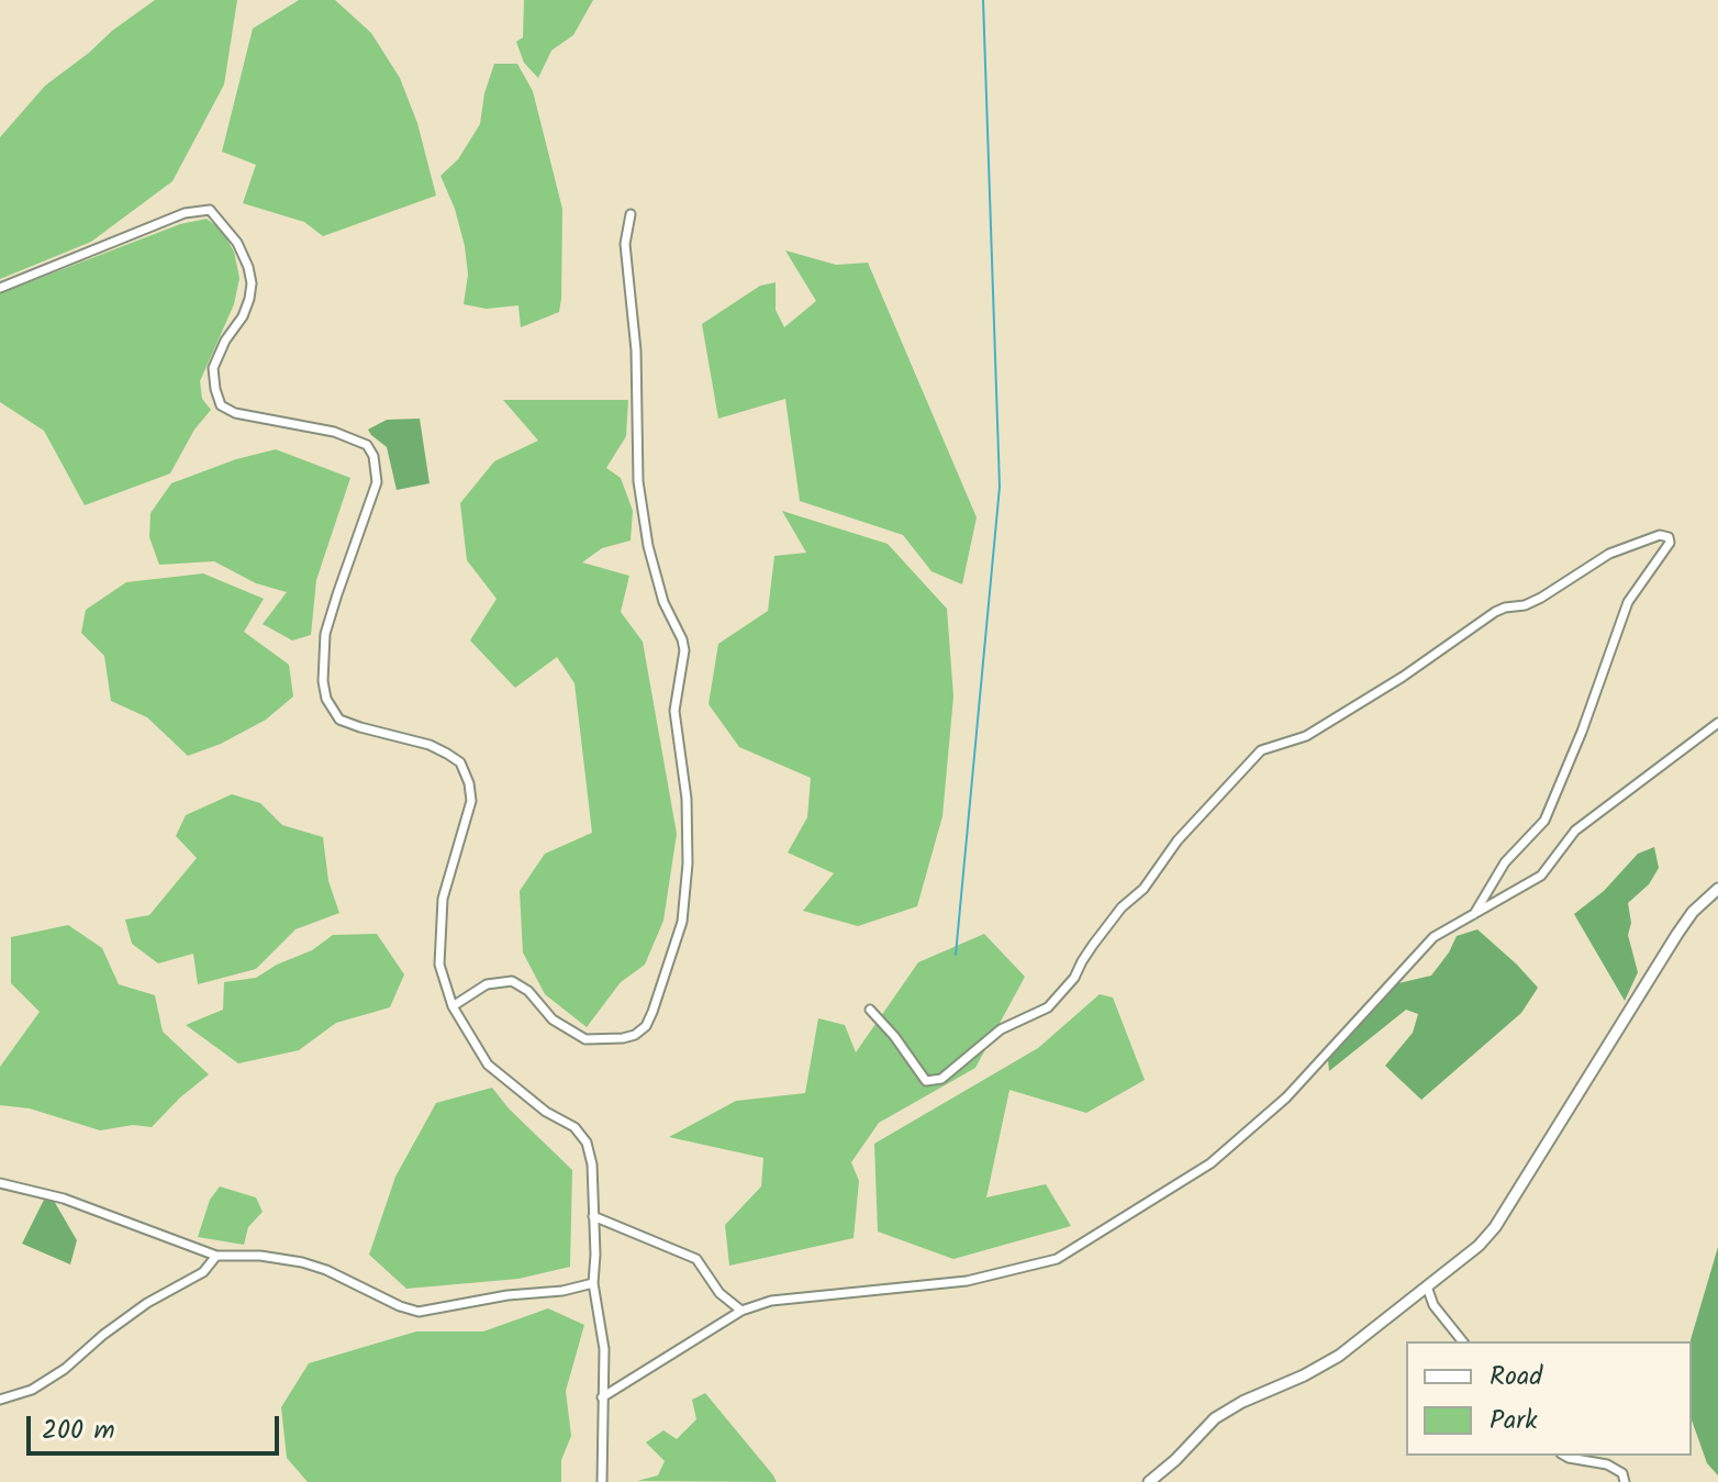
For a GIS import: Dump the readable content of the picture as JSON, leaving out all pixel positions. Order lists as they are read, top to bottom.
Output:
{
  "legend": ["Road", "Park"],
  "scale_bar": "200 m"
}
